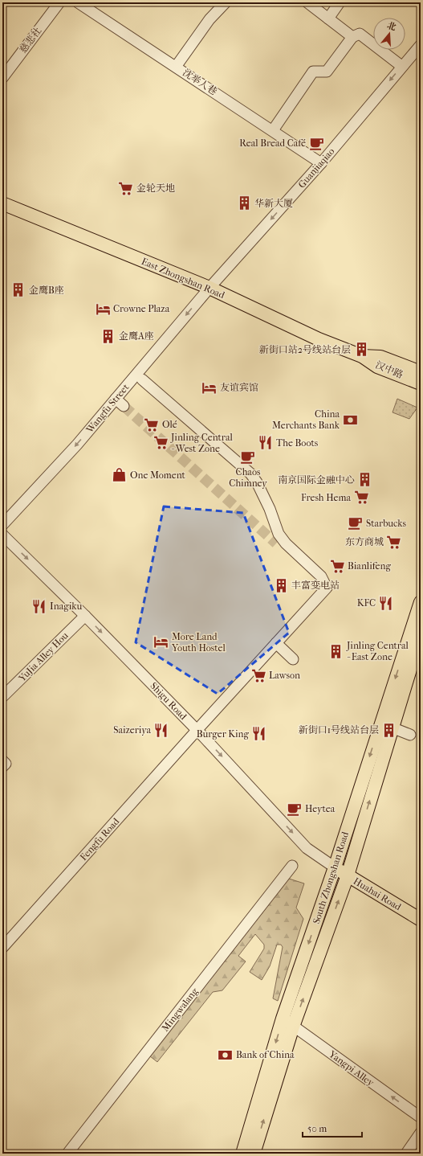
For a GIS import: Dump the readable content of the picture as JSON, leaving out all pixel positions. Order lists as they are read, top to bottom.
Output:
{
  "streets": {
    "main road": [
      "East Zhongshan Road",
      "汉中路",
      "South Zhongshan Road",
      "Huahai Road"
    ],
    "street": [
      "慈悲社",
      "沈举人巷",
      "Guanjiaqiao",
      "Wangfu Street",
      "YuJia Alley Hou",
      "Shigu Road",
      "Fengfu Road",
      "Mingwalang",
      "Yangpi Alley"
    ]
  },
  "crossings": [
    ["沈举人巷", "Guanjiaqiao"],
    ["Guanjiaqiao", "East Zhongshan Road"],
    ["Guanjiaqiao", "Wangfu Street"],
    ["East Zhongshan Road", "汉中路"],
    ["East Zhongshan Road", "Wangfu Street"],
    ["YuJia Alley Hou", "Shigu Road"],
    ["Shigu Road", "Fengfu Road"],
    ["Shigu Road", "South Zhongshan Road"],
    ["Shigu Road", "Huahai Road"],
    ["South Zhongshan Road", "Huahai Road"],
    ["South Zhongshan Road", "Yangpi Alley"]
  ],
  "one_way": ["Wangfu Street", "Shigu Road", "Yangpi Alley"],
  "places": {
    "cafe": [
      "Real Bread Café",
      "Chaos Chimney",
      "Starbucks",
      "Heytea"
    ],
    "supermarket": [
      "金轮天地",
      "Olé",
      "Jinling Central - West Zone",
      "Fresh Hema",
      "东方商城",
      "Bianlifeng",
      "Lawson"
    ],
    "building": [
      "华新大厦",
      "金鹰B座",
      "金鹰A座",
      "新街口站2号线站台层",
      "南京国际金融中心",
      "丰富变电站",
      "Jinling Central - East Zone",
      "新街口1号线站台层"
    ],
    "hotel": ["Crowne Plaza", "友谊宾馆", "More Land Youth Hostel"],
    "bank": ["China Merchants Bank", "Bank of China"],
    "restaurant": [
      "The Boots",
      "KFC",
      "Inagiku",
      "Saizeriya",
      "Burger King"
    ],
    "shop": ["One Moment"]
  },
  "scale_bar": "50 m",
  "north": "top"
}
